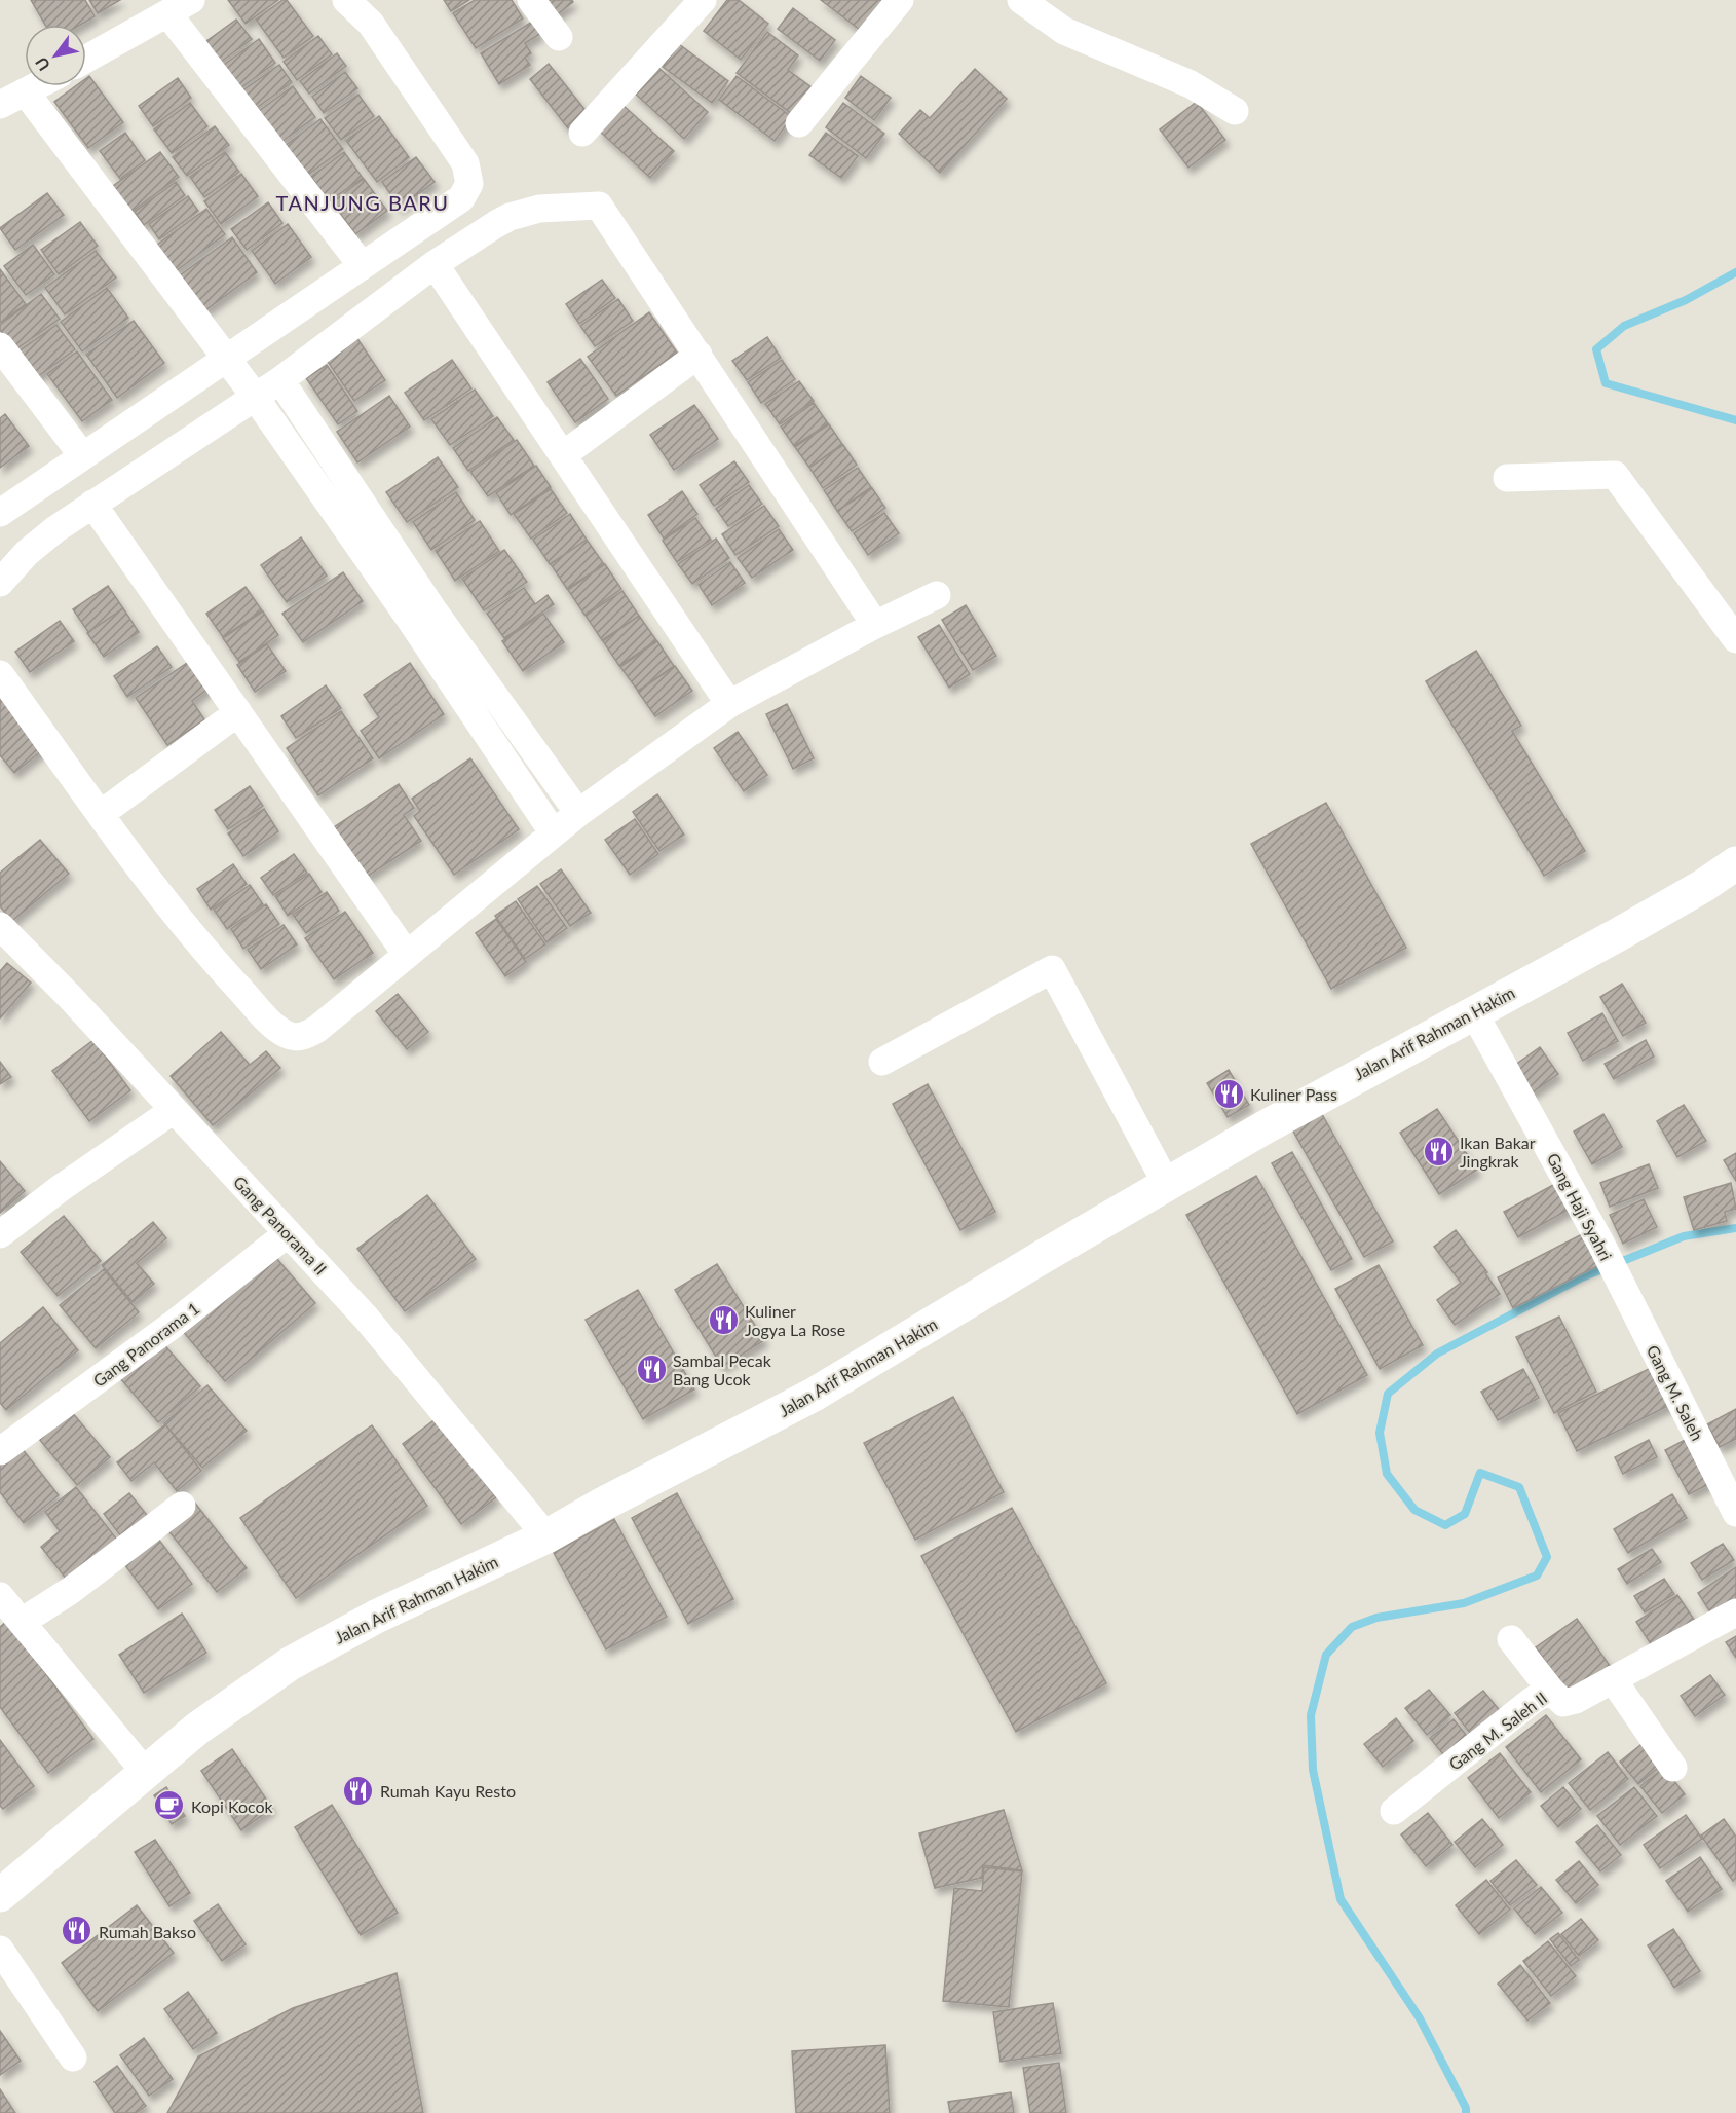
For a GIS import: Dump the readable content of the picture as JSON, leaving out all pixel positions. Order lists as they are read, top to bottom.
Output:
{
  "streets": {
    "street": [
      "Jalan Arif Rahman Hakim",
      "Gang Haji Syahri",
      "Gang Panorama II",
      "Gang Panorama 1",
      "Gang M. Saleh",
      "Gang M. Saleh II"
    ]
  },
  "crossings": [
    ["Jalan Arif Rahman Hakim", "Gang Haji Syahri"],
    ["Jalan Arif Rahman Hakim", "Gang Panorama II"],
    ["Gang Haji Syahri", "Gang M. Saleh"],
    ["Gang Panorama II", "Gang Panorama 1"]
  ],
  "districts": ["TANJUNG BARU"],
  "places": {
    "restaurant": [
      "Kuliner Pass",
      "Ikan Bakar Jingkrak",
      "Kuliner Jogya La Rose",
      "Sambal Pecak Bang Ucok",
      "Rumah Kayu Resto",
      "Rumah Bakso"
    ],
    "cafe": ["Kopi Kocok"]
  },
  "north": "bottom left"
}
